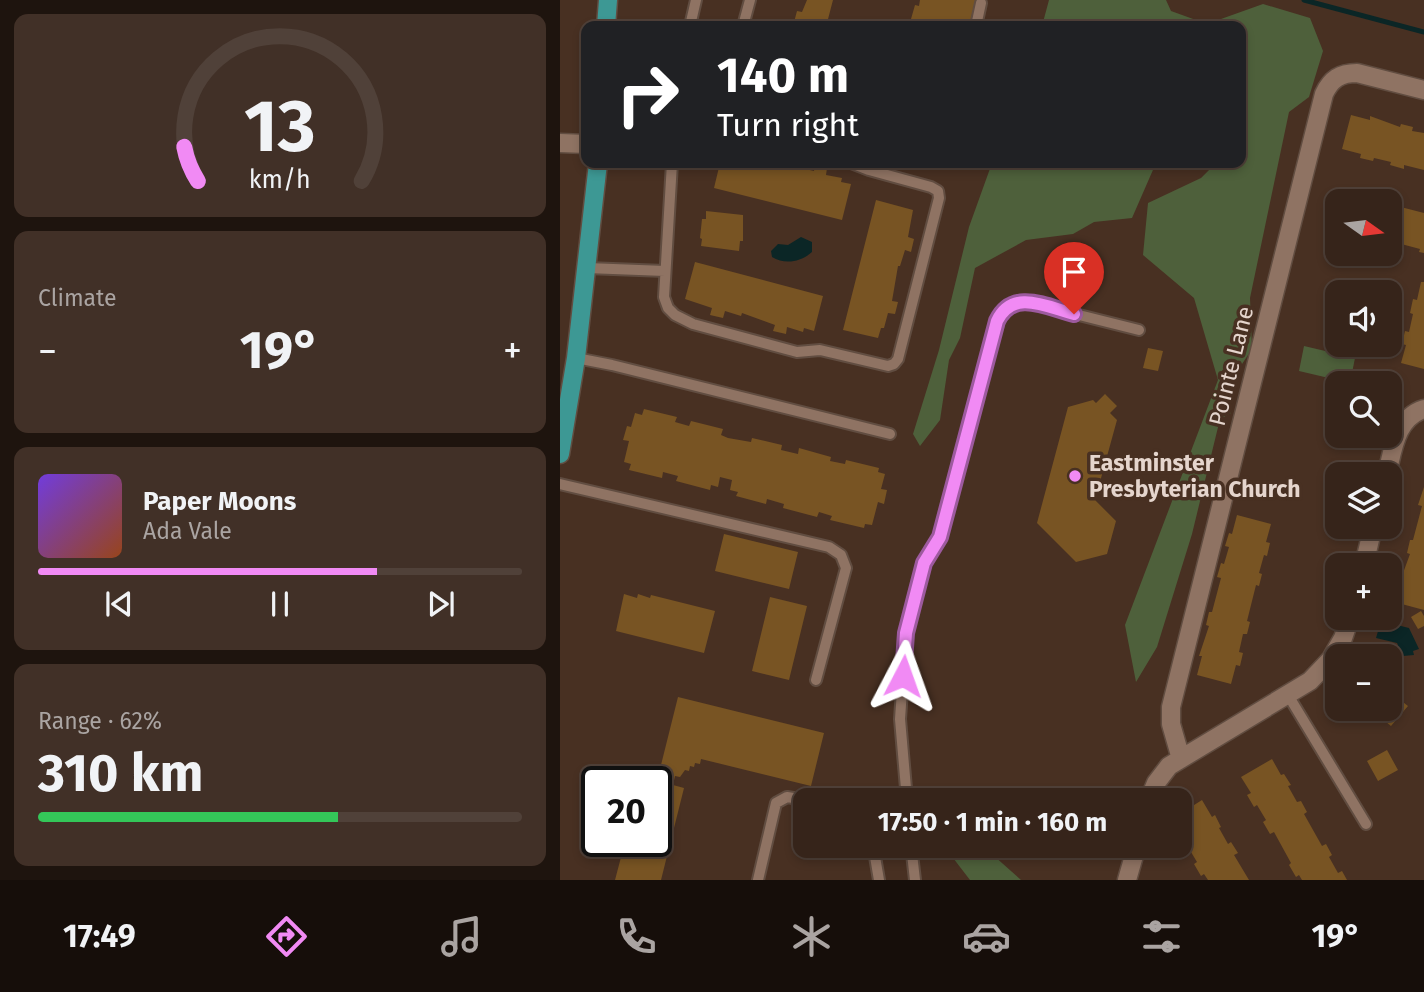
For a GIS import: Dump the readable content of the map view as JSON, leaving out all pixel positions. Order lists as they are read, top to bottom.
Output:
{
  "streets": {
    "street": ["Pointe Lane"]
  },
  "places": ["Eastminster Presbyterian Church"],
  "north": "right",
  "page": {
    "turn": ["140 m", "Turn right"],
    "map_buttons": ["+", "−"],
    "tile": [
      "Climate",
      ["Range · 62%", "310 km"]
    ],
    "heat": ["−", "19°", "+"],
    "song": ["Paper Moons", "Ada Vale"],
    "limit": "20",
    "trip": "17:50 · 1 min · 160 m",
    "tabs": ["17:49", "19°"],
    "gauge": ["13", "km/h"]
  }
}
